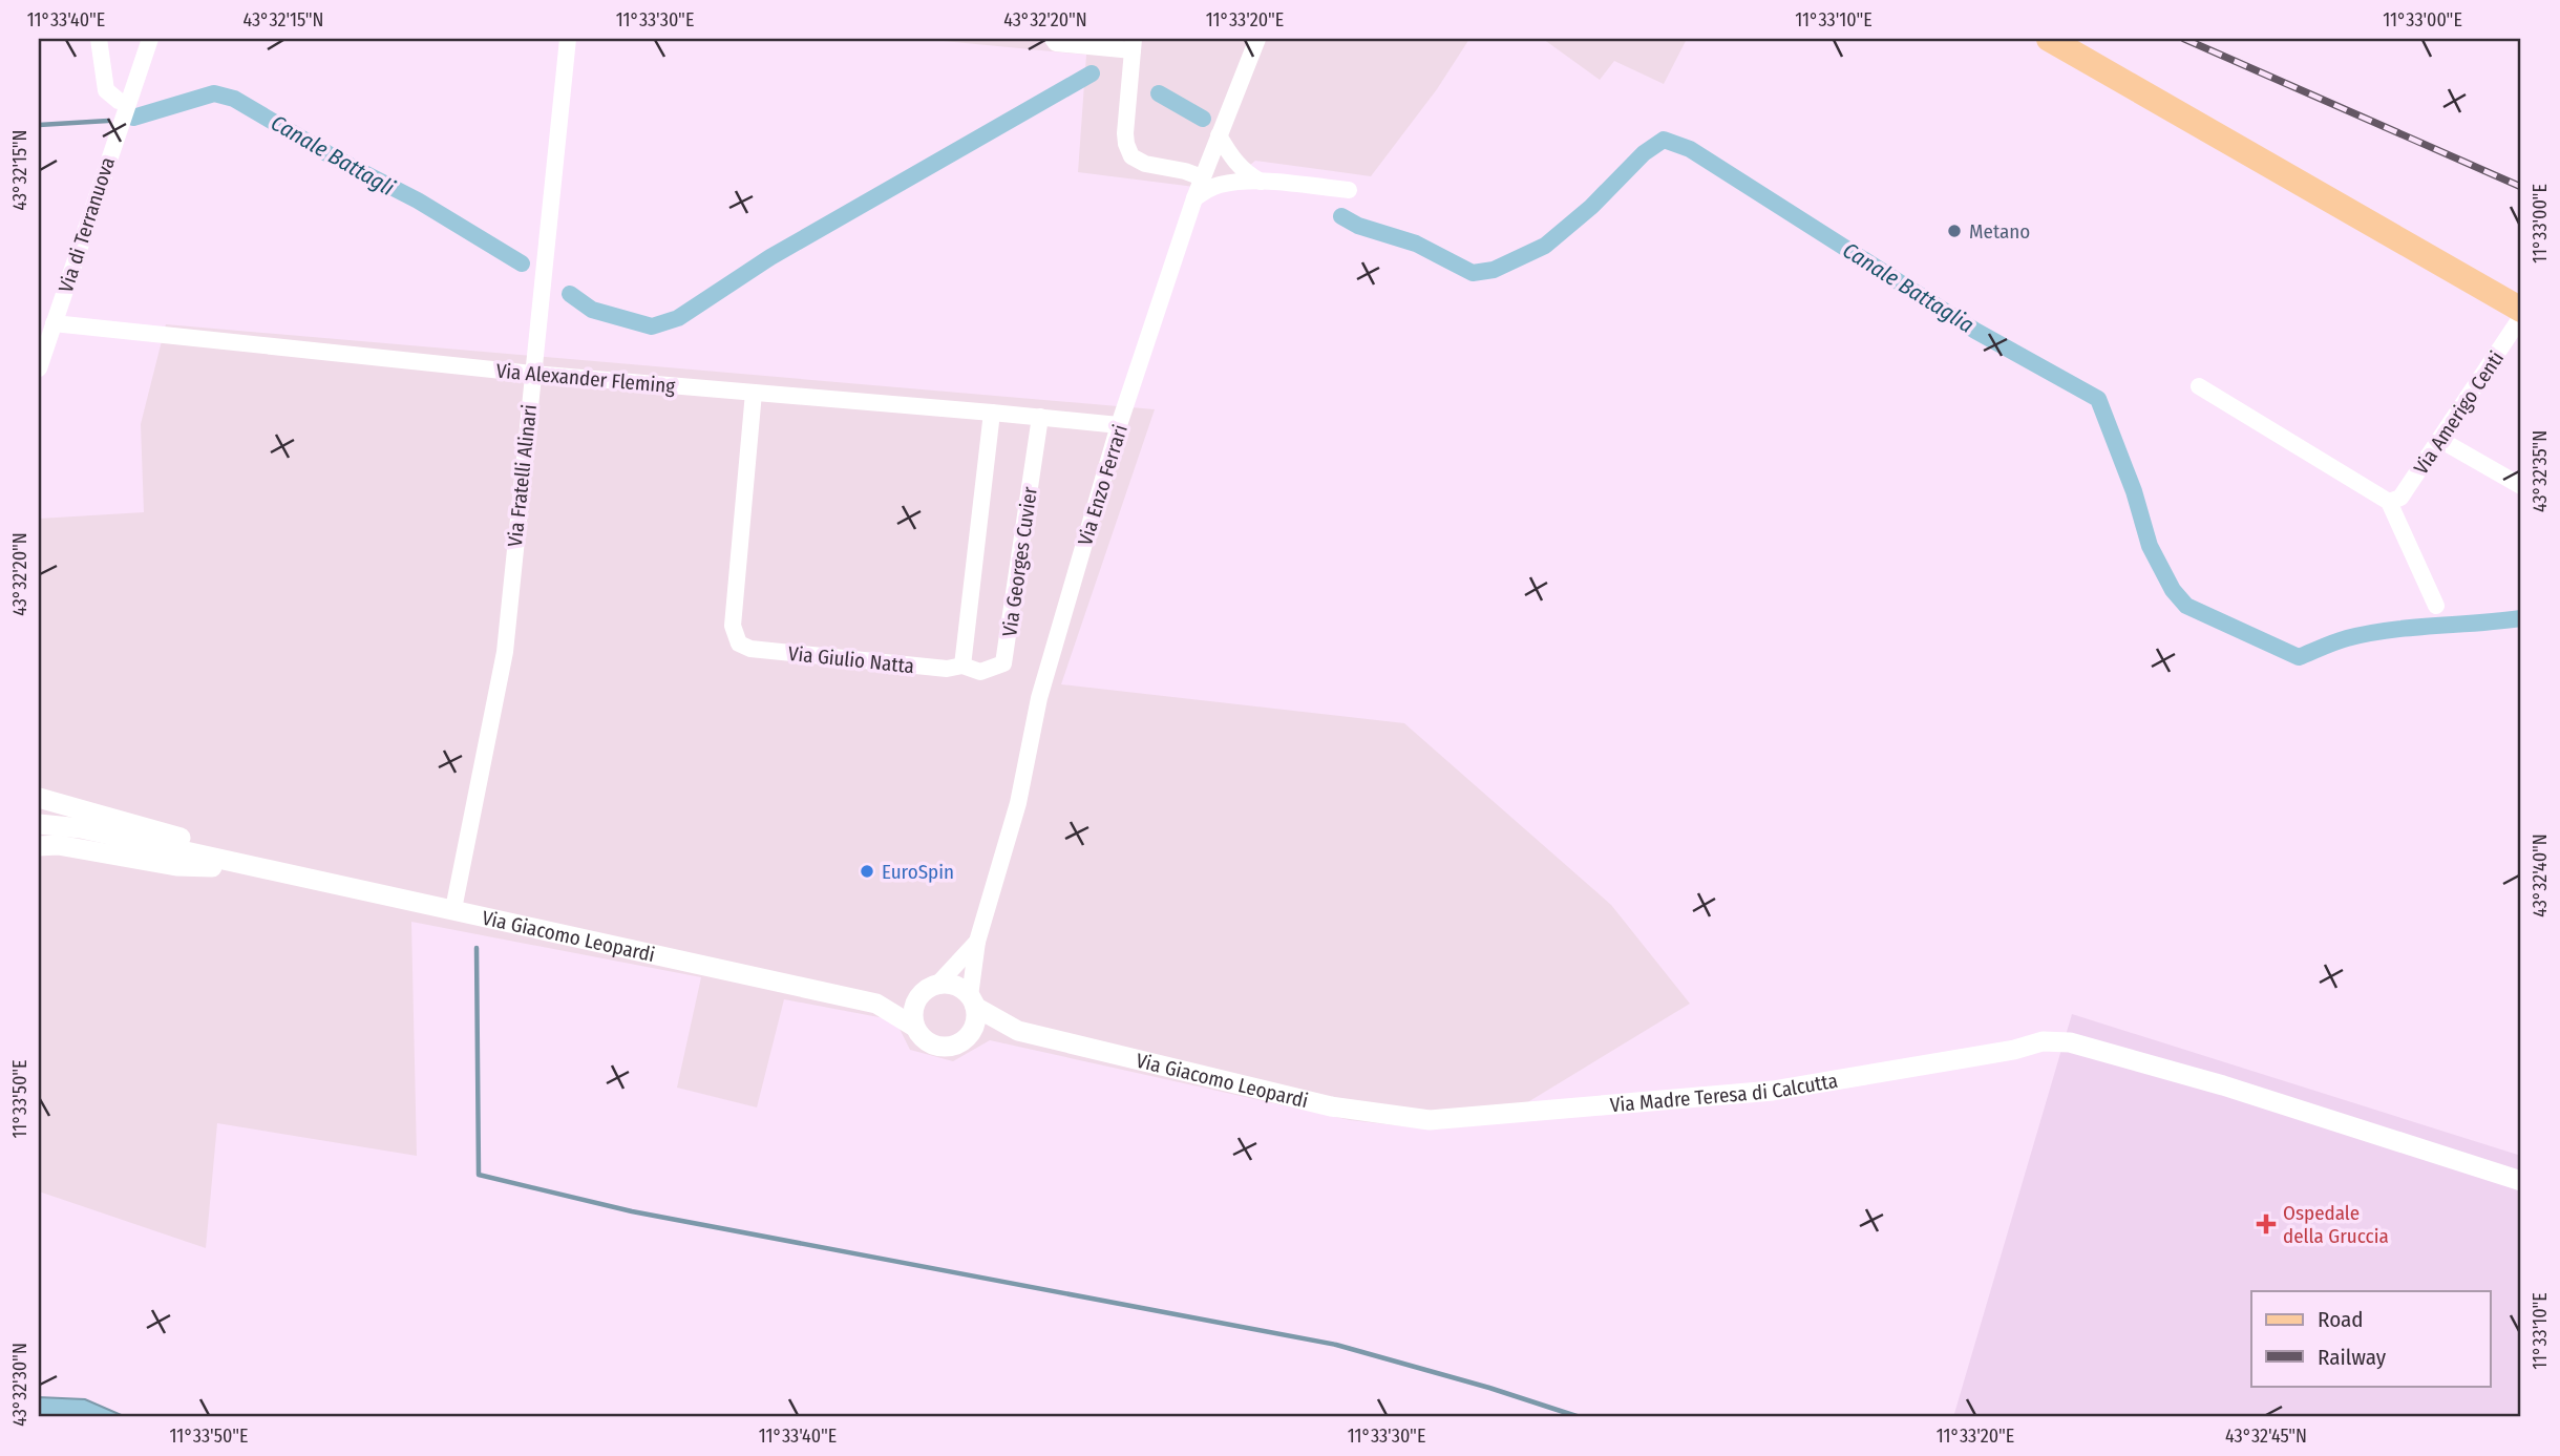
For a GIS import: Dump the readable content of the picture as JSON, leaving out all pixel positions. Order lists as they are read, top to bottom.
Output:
{
  "streets": {
    "street": [
      "Via di Terranuova",
      "Via Alexander Fleming",
      "Via Amerigo Centi",
      "Via Fratelli Alinari",
      "Via Enzo Ferrari",
      "Via Georges Cuvier",
      "Via Giulio Natta",
      "Via Giacomo Leopardi",
      "Via Madre Teresa di Calcutta"
    ]
  },
  "crossings": [
    ["Via di Terranuova", "Via Alexander Fleming"],
    ["Via Alexander Fleming", "Via Fratelli Alinari"],
    ["Via Alexander Fleming", "Via Enzo Ferrari"],
    ["Via Alexander Fleming", "Via Georges Cuvier"],
    ["Via Alexander Fleming", "Via Giulio Natta"],
    ["Via Fratelli Alinari", "Via Giacomo Leopardi"],
    ["Via Enzo Ferrari", "Via Giacomo Leopardi"],
    ["Via Georges Cuvier", "Via Giulio Natta"],
    ["Via Giacomo Leopardi", "Via Madre Teresa di Calcutta"]
  ],
  "water": ["Canale Battagli", "Canale Battaglia"],
  "places": {
    "other": ["Metano", "EuroSpin"],
    "health": ["Ospedale della Gruccia"]
  },
  "legend": ["Road", "Railway"],
  "coordinates": [
    "11°33'40\"E",
    "43°32'15\"N",
    "11°33'30\"E",
    "43°32'20\"N",
    "11°33'20\"E",
    "11°33'10\"E",
    "11°33'00\"E",
    "43°32'35\"N",
    "43°32'40\"N",
    "11°33'50\"E",
    "43°32'30\"N",
    "43°32'45\"N"
  ]
}
